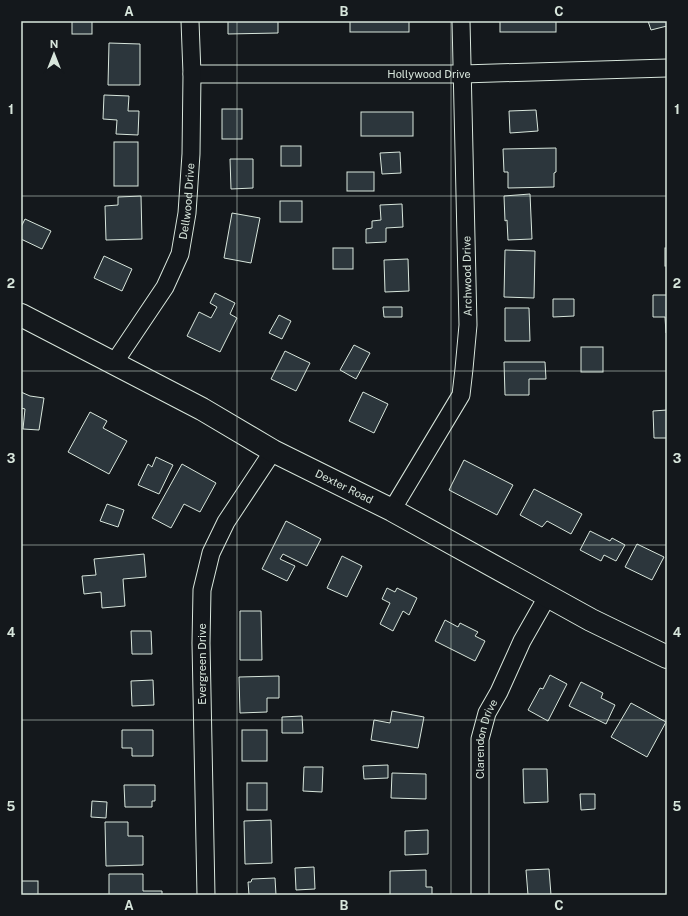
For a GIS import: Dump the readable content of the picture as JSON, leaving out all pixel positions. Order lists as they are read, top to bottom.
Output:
{
  "streets": {
    "main road": ["Dexter Road"],
    "street": [
      "Hollywood Drive",
      "Dellwood Drive",
      "Archwood Drive",
      "Evergreen Drive",
      "Clarendon Drive"
    ]
  },
  "crossings": [
    ["Hollywood Drive", "Dellwood Drive"],
    ["Hollywood Drive", "Archwood Drive"],
    ["Dellwood Drive", "Dexter Road"],
    ["Archwood Drive", "Dexter Road"],
    ["Dexter Road", "Evergreen Drive"],
    ["Dexter Road", "Clarendon Drive"]
  ],
  "north": "top",
  "grid": {
    "columns": ["A", "B", "C"],
    "rows": [
      "1",
      "2",
      "3",
      "4",
      "5"
    ]
  }
}
